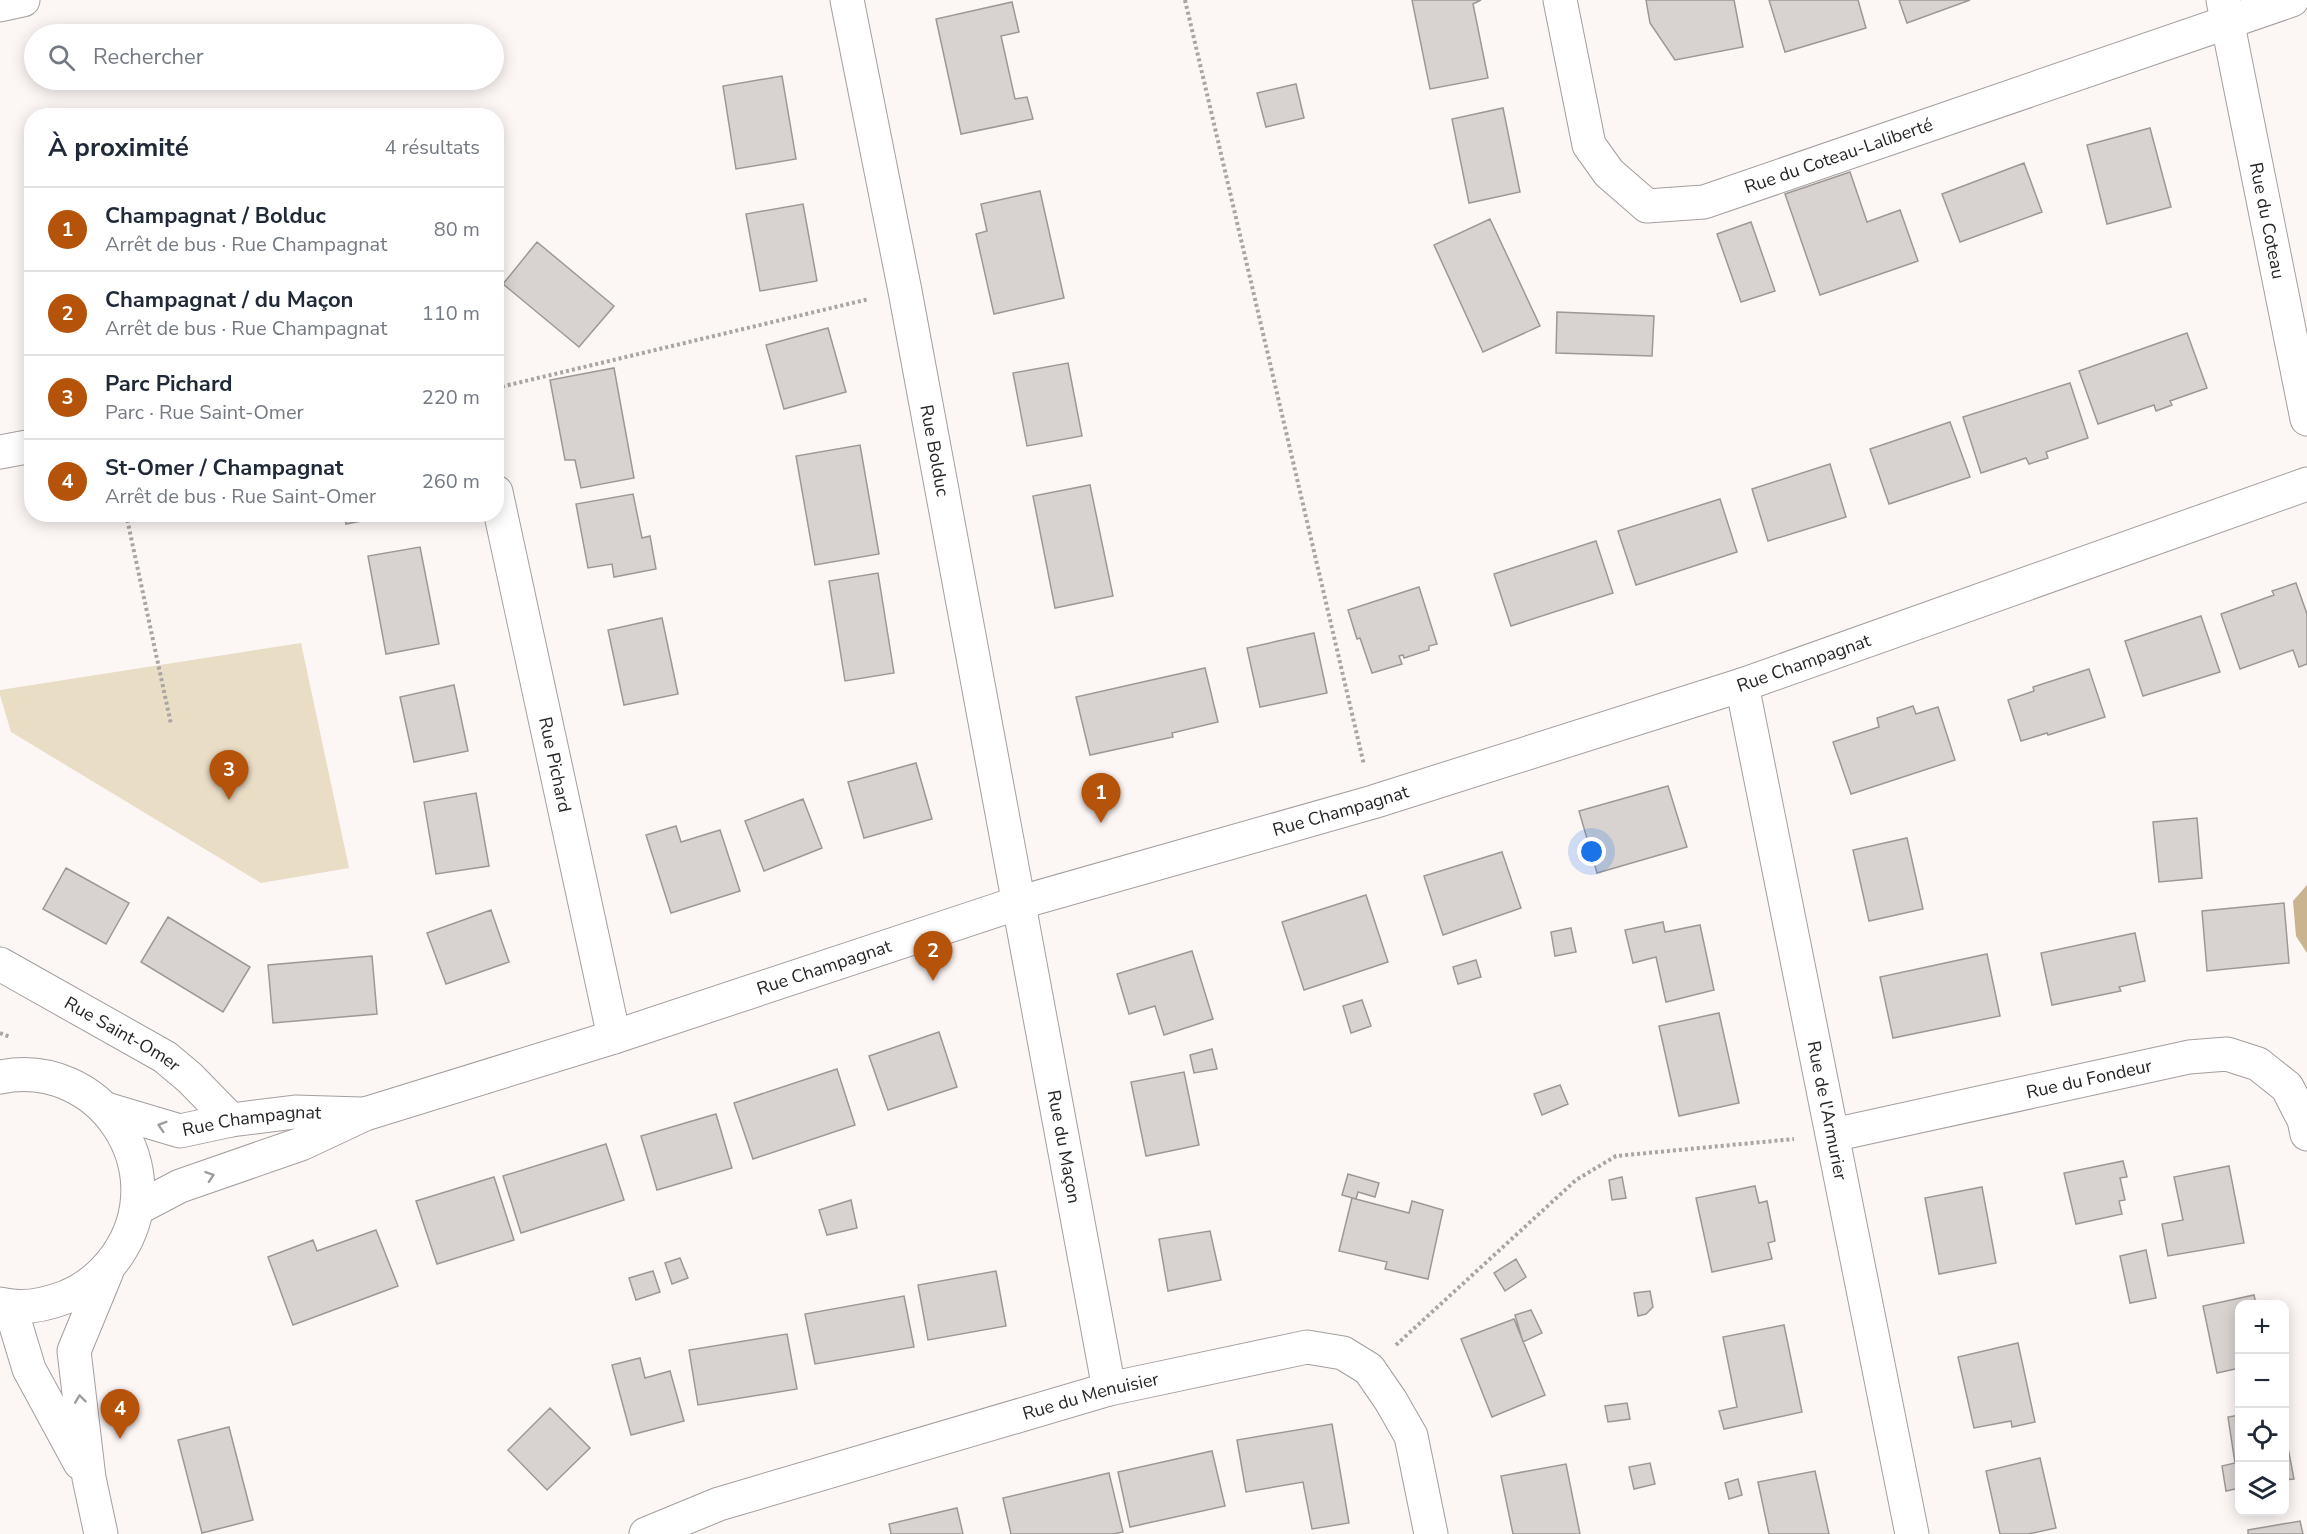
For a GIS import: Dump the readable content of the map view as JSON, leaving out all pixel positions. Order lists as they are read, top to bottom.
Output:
{
  "streets": {
    "street": [
      "Rue du Coteau-Laliberté",
      "Rue du Coteau",
      "Rue Bolduc",
      "Rue Champagnat",
      "Rue Pichard",
      "Rue Saint-Omer",
      "Rue du Fondeur",
      "Rue de l'Armurier",
      "Rue du Maçon",
      "Rue du Menuisier"
    ]
  },
  "crossings": [
    ["Rue du Coteau-Laliberté", "Rue du Coteau"],
    ["Rue Bolduc", "Rue Champagnat"],
    ["Rue Bolduc", "Rue du Maçon"],
    ["Rue Champagnat", "Rue Pichard"],
    ["Rue Champagnat", "Rue Saint-Omer"],
    ["Rue Champagnat", "Rue de l'Armurier"],
    ["Rue Champagnat", "Rue du Maçon"],
    ["Rue du Fondeur", "Rue de l'Armurier"],
    ["Rue du Maçon", "Rue du Menuisier"]
  ],
  "page": {
    "search": "Rechercher",
    "heading": ["À proximité", "4 résultats"],
    "list": [
      {
        "mark": "1",
        "name": "Champagnat / Bolduc",
        "note": "Arrêt de bus · Rue Champagnat",
        "value": "80 m"
      },
      {
        "mark": "2",
        "name": "Champagnat / du Maçon",
        "note": "Arrêt de bus · Rue Champagnat",
        "value": "110 m"
      },
      {
        "mark": "3",
        "name": "Parc Pichard",
        "note": "Parc · Rue Saint-Omer",
        "value": "220 m"
      },
      {
        "mark": "4",
        "name": "St-Omer / Champagnat",
        "note": "Arrêt de bus · Rue Saint-Omer",
        "value": "260 m"
      }
    ],
    "pins": [
      "3",
      "1",
      "2",
      "4"
    ],
    "map_buttons": ["+", "−"]
  }
}
